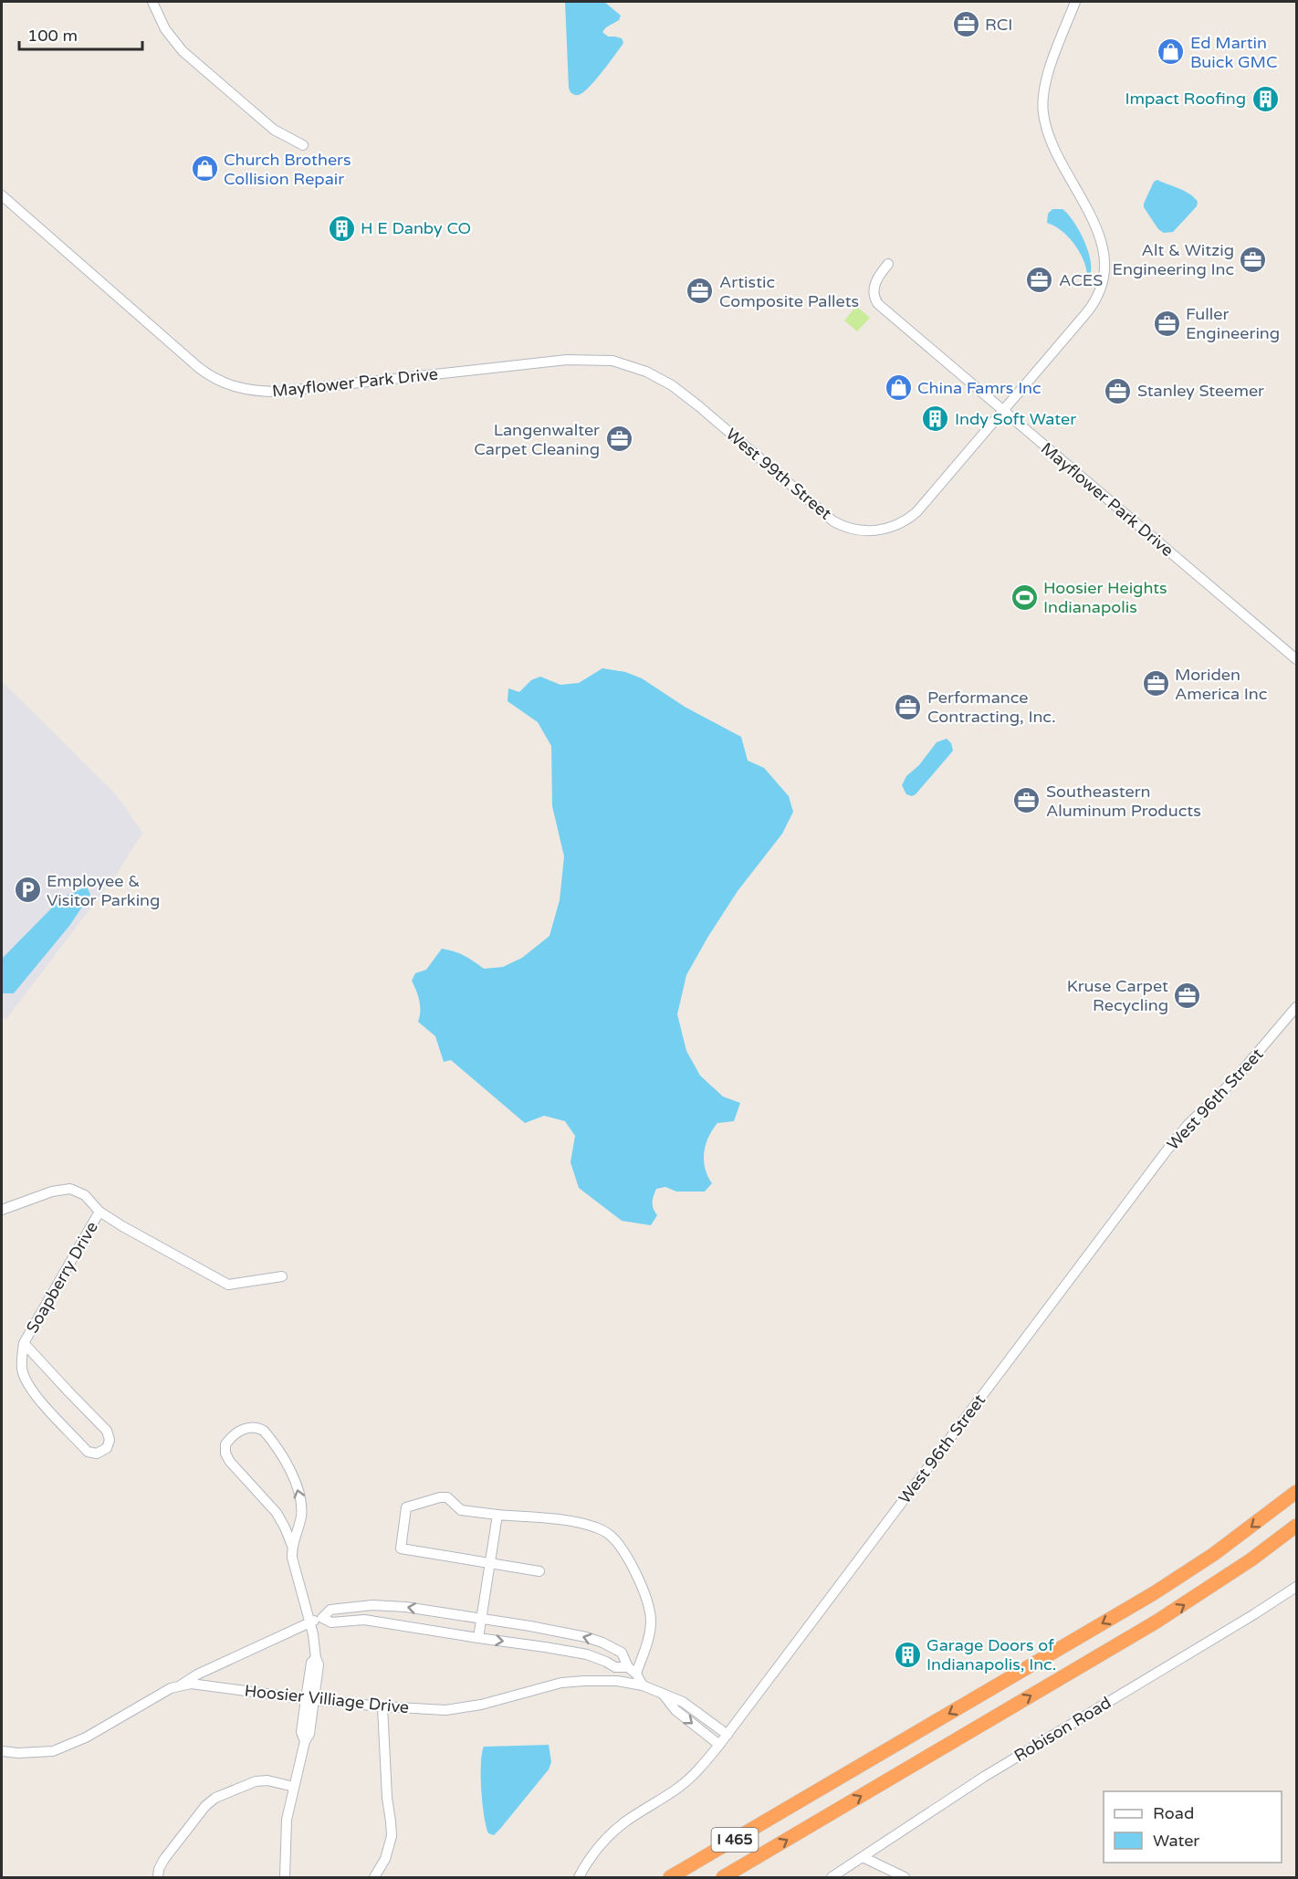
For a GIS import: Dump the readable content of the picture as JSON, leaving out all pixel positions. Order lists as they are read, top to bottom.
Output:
{
  "streets": {
    "highway": ["I 465"],
    "street": [
      "Mayflower Park Drive",
      "West 99th Street",
      "West 96th Street",
      "Soapberry Drive",
      "Hoosier Villiage Drive",
      "Robison Road"
    ]
  },
  "crossings": [
    ["Mayflower Park Drive", "West 99th Street"],
    ["West 96th Street", "Hoosier Villiage Drive"]
  ],
  "places": {
    "office": [
      "RCI",
      "Alt & Witzig Engineering Inc",
      "ACES",
      "Artistic Composite Pallets",
      "Fuller Engineering",
      "Stanley Steemer",
      "Langenwalter Carpet Cleaning",
      "Moriden America Inc",
      "Performance Contracting, Inc.",
      "Southeastern Aluminum Products",
      "Kruse Carpet Recycling"
    ],
    "shop": ["Ed Martin Buick GMC", "Church Brothers Collision Repair", "China Famrs Inc"],
    "building": [
      "Impact Roofing",
      "H E Danby CO",
      "Indy Soft Water",
      "Garage Doors of Indianapolis, Inc."
    ],
    "sports": ["Hoosier Heights Indianapolis"],
    "parking": ["Employee & Visitor Parking"]
  },
  "legend": ["Road", "Water"],
  "scale_bar": "100 m"
}
